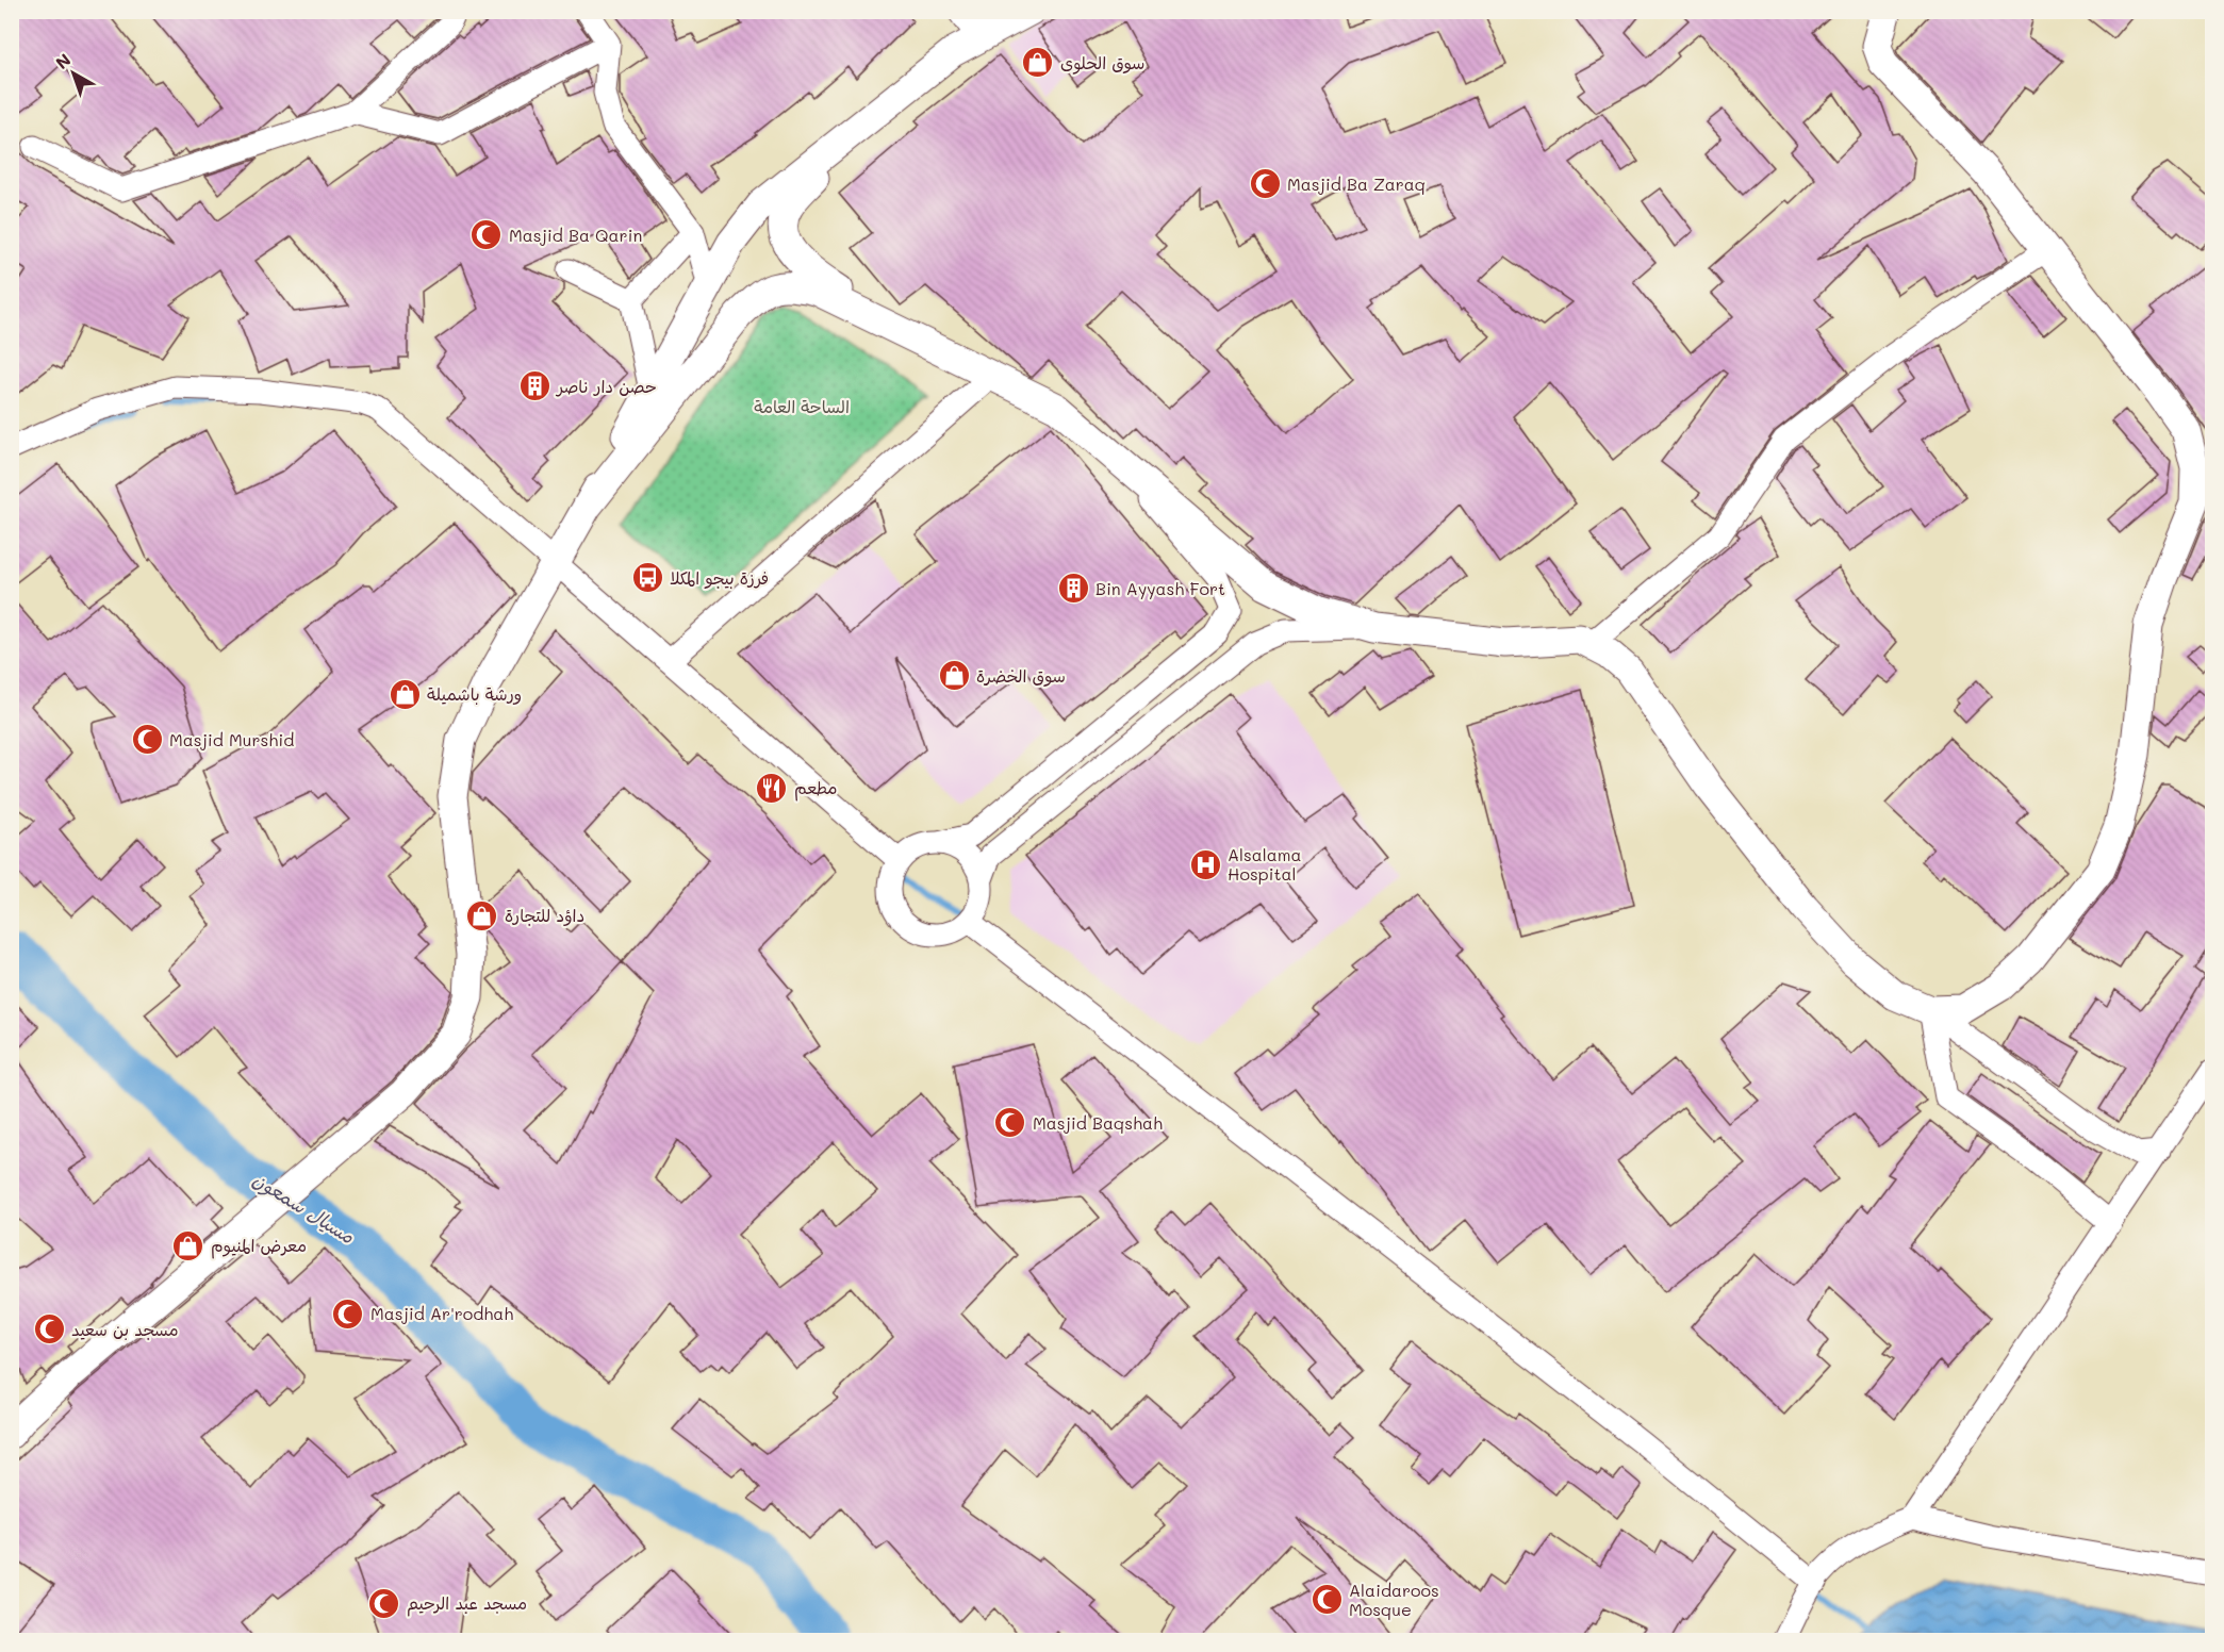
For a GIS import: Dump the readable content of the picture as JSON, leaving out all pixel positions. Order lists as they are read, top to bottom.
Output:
{
  "water": ["مسيال سمعون"],
  "parks": ["الساحة العامة"],
  "places": {
    "shop": [
      "سوق الحلوى",
      "سوق الخضرة",
      "ورشة باشميلة",
      "داؤد للتجارة",
      "معرض المنيوم"
    ],
    "mosque": [
      "Masjid Ba Zaraq",
      "Masjid Ba Qarin",
      "Masjid Murshid",
      "Masjid Baqshah",
      "Masjid Ar'rodhah",
      "مسجد بن سعيد",
      "Alaidaroos Mosque",
      "مسجد عبد الرحيم"
    ],
    "building": ["حصن دار ناصر", "Bin Ayyash Fort"],
    "bus stop": ["فرزة بيجو المكلا"],
    "restaurant": ["مطعم"],
    "hospital": ["Alsalama Hospital"]
  },
  "north": "top left"
}
